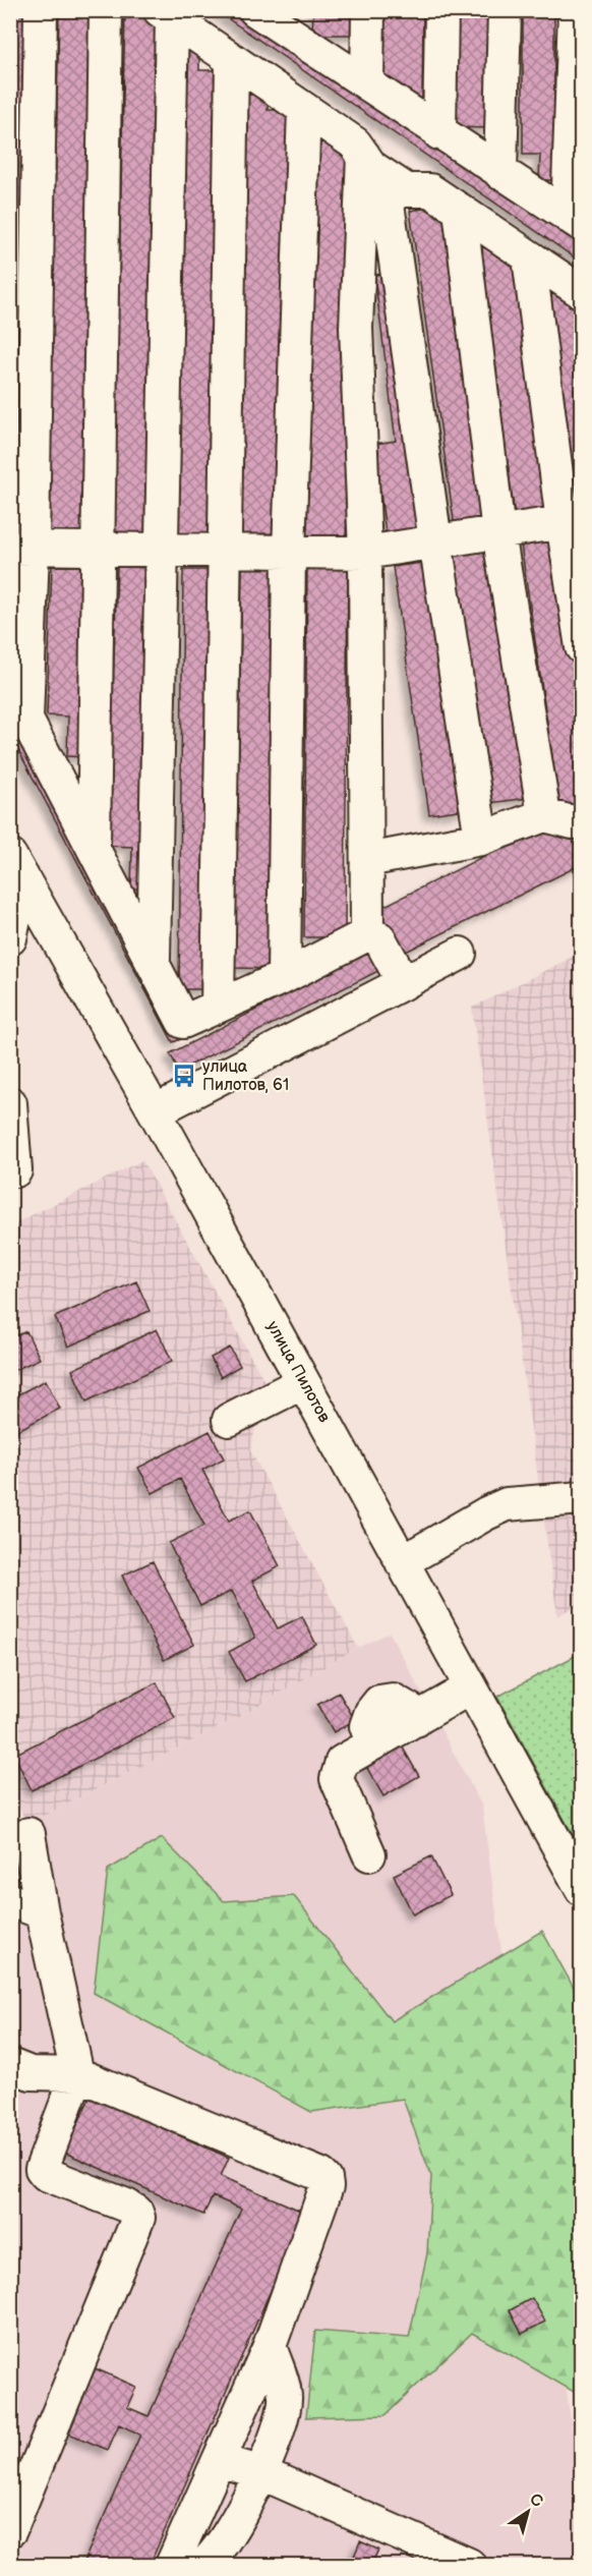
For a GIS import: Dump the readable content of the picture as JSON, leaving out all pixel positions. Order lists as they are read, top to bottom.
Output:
{
  "streets": {
    "street": ["улица Пилотов"]
  },
  "places": {
    "bus stop": ["улица Пилотов, 61"]
  },
  "north": "top right"
}
